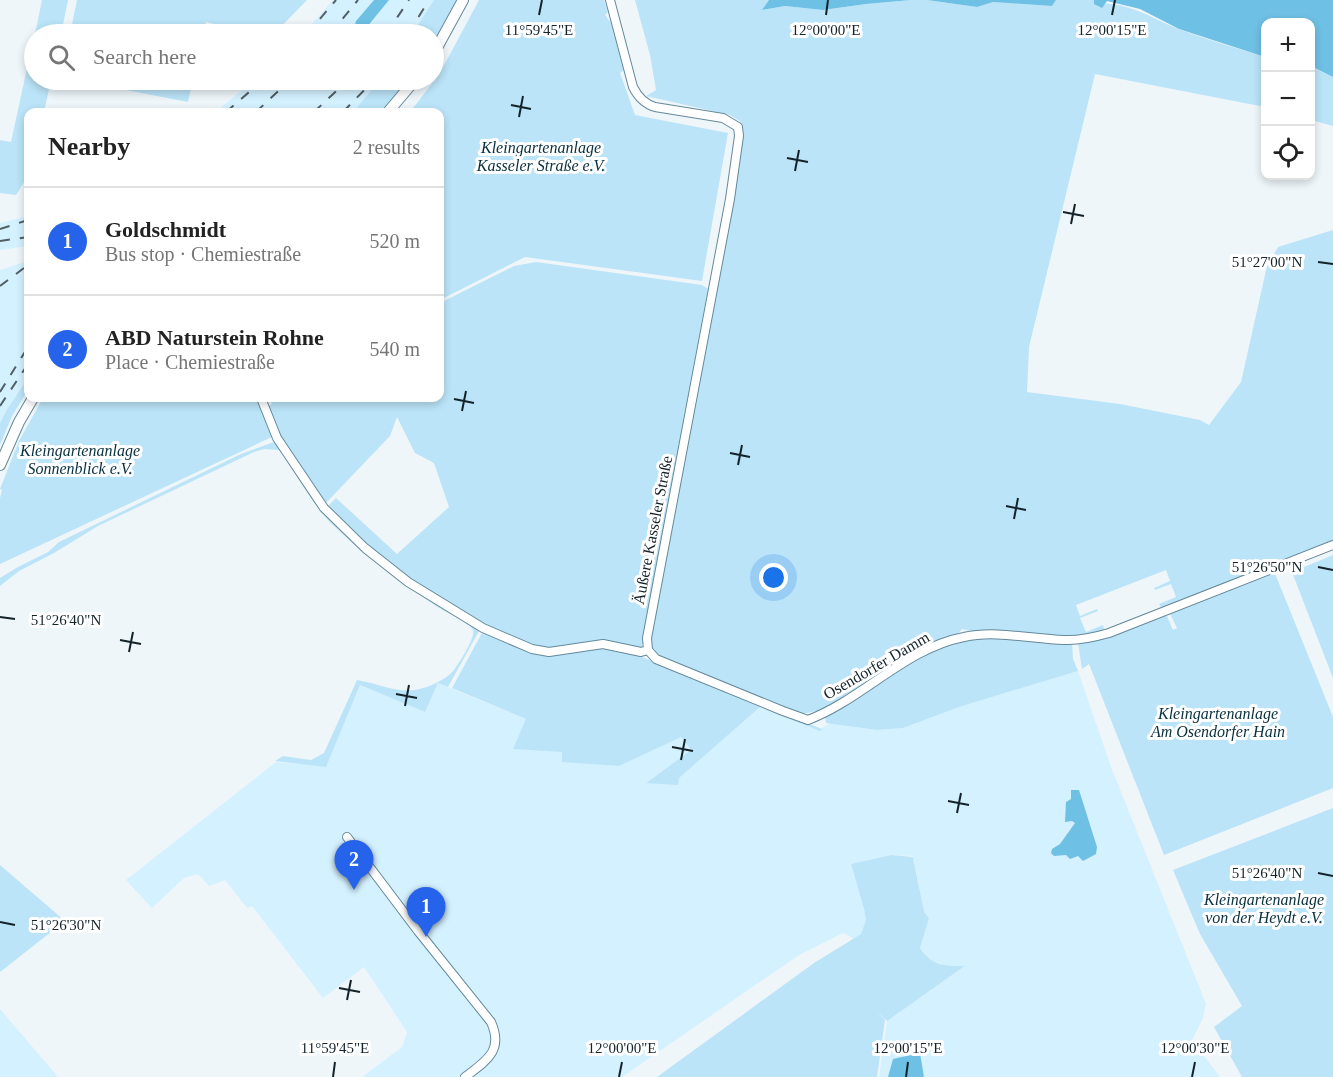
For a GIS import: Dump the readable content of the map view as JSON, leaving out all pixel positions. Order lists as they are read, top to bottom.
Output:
{
  "streets": {
    "street": ["Äußere Kasseler Straße", "Osendorfer Damm"]
  },
  "crossings": [
    ["Äußere Kasseler Straße", "Osendorfer Damm"]
  ],
  "parks": [
    "Kleingartenanlage Kasseler Straße e.V.",
    "Kleingartenanlage Sonnenblick e.V.",
    "Kleingartenanlage Am Osendorfer Hain",
    "Kleingartenanlage von der Heydt e.V."
  ],
  "page": {
    "map_buttons": ["+", "−"],
    "search": "Search here",
    "heading": ["Nearby", "2 results"],
    "list": [
      {
        "mark": "1",
        "name": "Goldschmidt",
        "note": "Bus stop · Chemiestraße",
        "value": "520 m"
      },
      {
        "mark": "2",
        "name": "ABD Naturstein Rohne",
        "note": "Place · Chemiestraße",
        "value": "540 m"
      }
    ],
    "pins": ["2", "1"]
  },
  "coordinates": [
    "11°59'45\"E",
    "12°00'00\"E",
    "12°00'15\"E",
    "51°27'00\"N",
    "51°26'50\"N",
    "51°26'40\"N",
    "51°26'30\"N",
    "12°00'30\"E"
  ]
}
